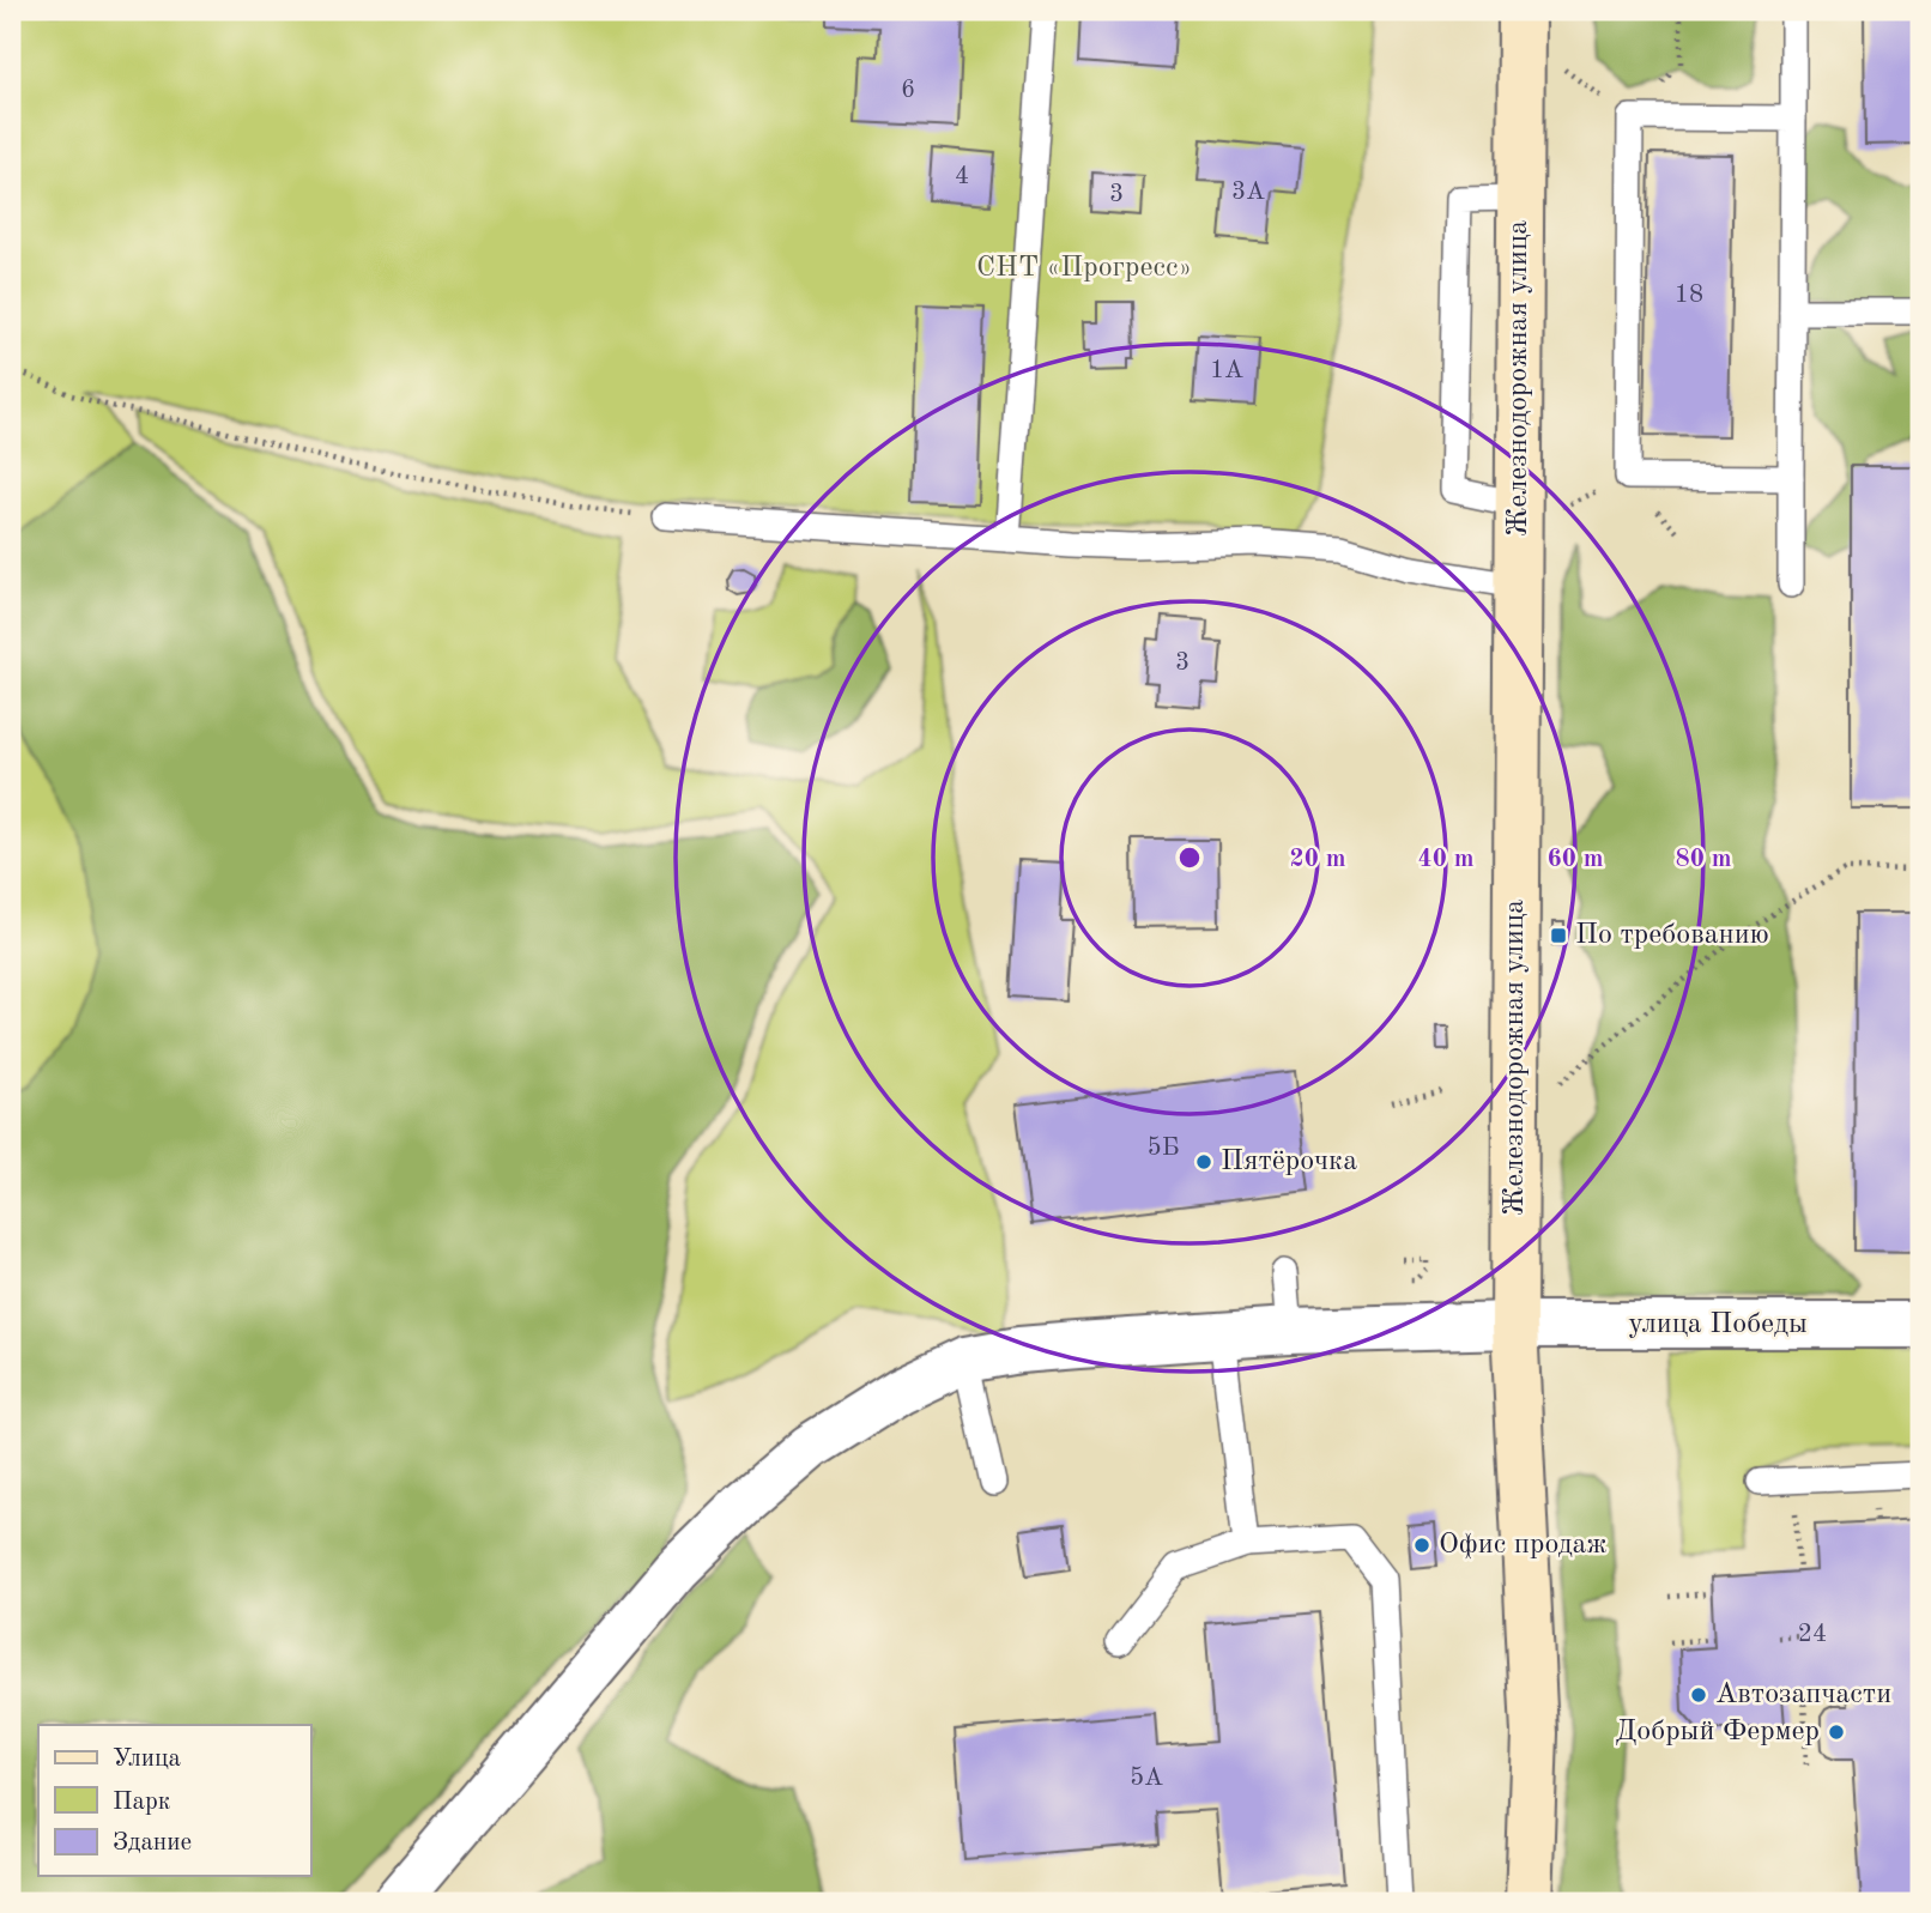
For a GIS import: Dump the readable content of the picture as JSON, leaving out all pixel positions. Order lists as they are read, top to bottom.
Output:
{
  "streets": {
    "main road": ["Железнодорожная улица"],
    "street": ["улица Победы"]
  },
  "crossings": [
    ["Железнодорожная улица", "улица Победы"]
  ],
  "parks": ["СНТ «Прогресс»"],
  "places": {
    "transit": ["По требованию"],
    "other": [
      "Пятёрочка",
      "Офис продаж",
      "Автозапчасти",
      "Добрый Фермер"
    ]
  },
  "house_numbers": [
    "6",
    "4",
    "3А",
    "3",
    "18",
    "1А",
    "3",
    "5Б",
    "24",
    "5А"
  ],
  "legend": ["Улица", "Парк", "Здание"],
  "rings": [
    "20 m",
    "40 m",
    "60 m",
    "80 m"
  ]
}
